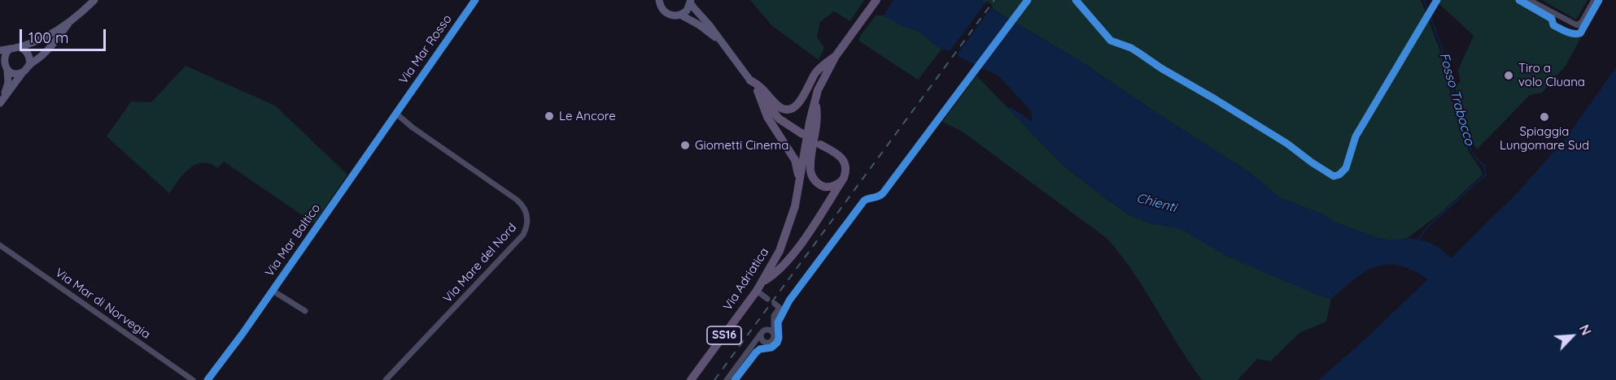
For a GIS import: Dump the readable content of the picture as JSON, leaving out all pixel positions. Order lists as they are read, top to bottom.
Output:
{
  "streets": {
    "main road": ["Via Adriatica", "SS16"],
    "street": [
      "Via Mar Rosso",
      "Via Mar Baltico",
      "Via Mare del Nord",
      "Via Mar di Norvegia"
    ]
  },
  "crossings": [
    ["Via Mar Rosso", "Via Mar Baltico"],
    ["Via Mar Rosso", "Via Mare del Nord"],
    ["Via Mar Baltico", "Via Mare del Nord"],
    ["Via Adriatica", "SS16"]
  ],
  "water": ["Fosso Trabocco", "Chienti"],
  "places": [
    "Tiro a volo Cluana",
    "Le Ancore",
    "Spiaggia Lungomare Sud",
    "Giometti Cinema"
  ],
  "scale_bar": "100 m",
  "north": "top right"
}
